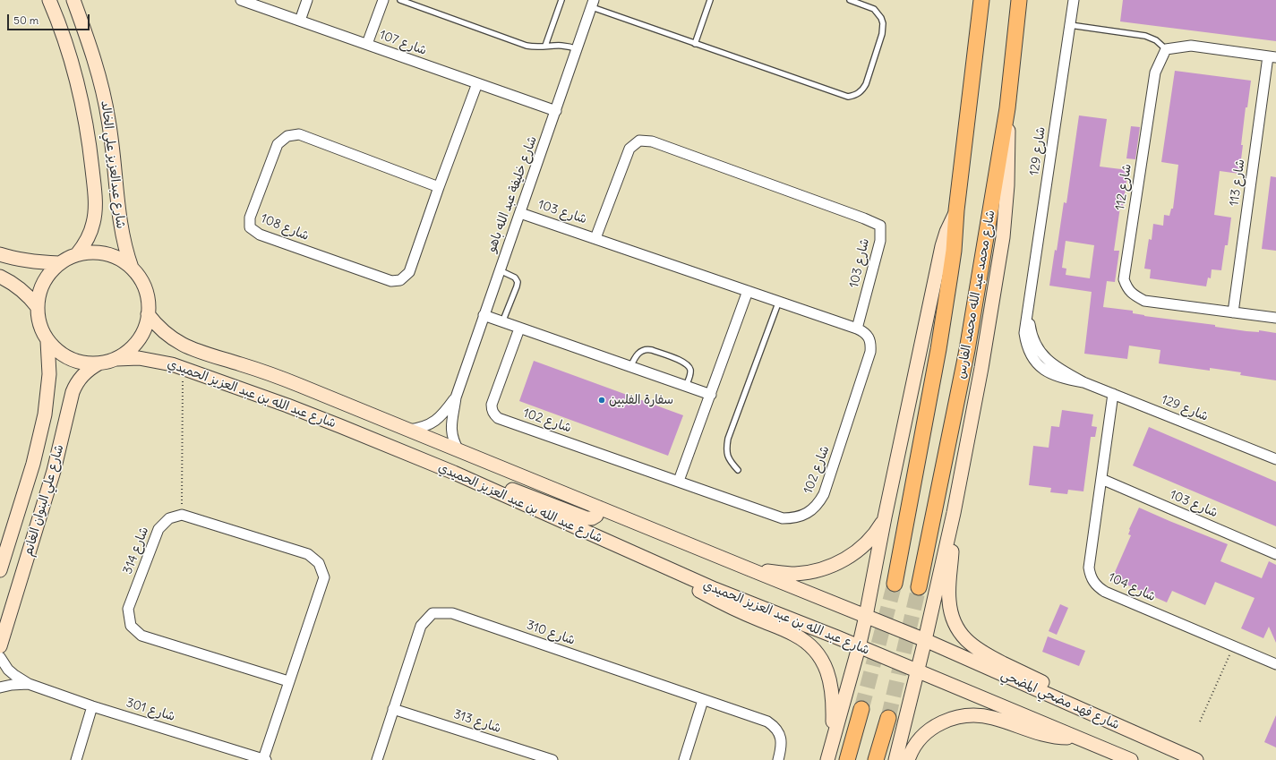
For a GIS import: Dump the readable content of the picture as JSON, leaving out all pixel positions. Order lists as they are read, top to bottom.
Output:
{
  "streets": {
    "main road": ["شارع محمد عبد الله محمد الفارس"],
    "street": [
      "شارع 107",
      "شارع 129",
      "شارع عبدالعزيز علي الخالد",
      "شارع 113",
      "شارع 112",
      "شارع خليفة عبد الله باهو",
      "شارع 103",
      "شارع 108",
      "شارع عبد الله بن عبد العزيز الحميدي",
      "شارع 102",
      "شارع علي البنوان الغانم",
      "شارع 314",
      "شارع 104",
      "شارع 310",
      "شارع فهد مضحي المضحي",
      "شارع 301",
      "شارع 313"
    ]
  },
  "crossings": [
    ["شارع 107", "شارع خليفة عبد الله باهو"],
    ["شارع 107", "شارع 108"],
    ["شارع 129", "شارع 104"],
    ["شارع عبدالعزيز علي الخالد", "شارع عبد الله بن عبد العزيز الحميدي"],
    ["شارع عبدالعزيز علي الخالد", "شارع علي البنوان الغانم"],
    ["شارع 113", "شارع 112"],
    ["شارع خليفة عبد الله باهو", "شارع 103"],
    ["شارع خليفة عبد الله باهو", "شارع عبد الله بن عبد العزيز الحميدي"],
    ["شارع 103", "شارع 102"],
    ["شارع 103", "شارع 104"],
    ["شارع عبد الله بن عبد العزيز الحميدي", "شارع علي البنوان الغانم"],
    ["شارع عبد الله بن عبد العزيز الحميدي", "شارع فهد مضحي المضحي"],
    ["شارع 310", "شارع 313"]
  ],
  "places": ["سفارة الفلبين"],
  "scale_bar": "50 m"
}
